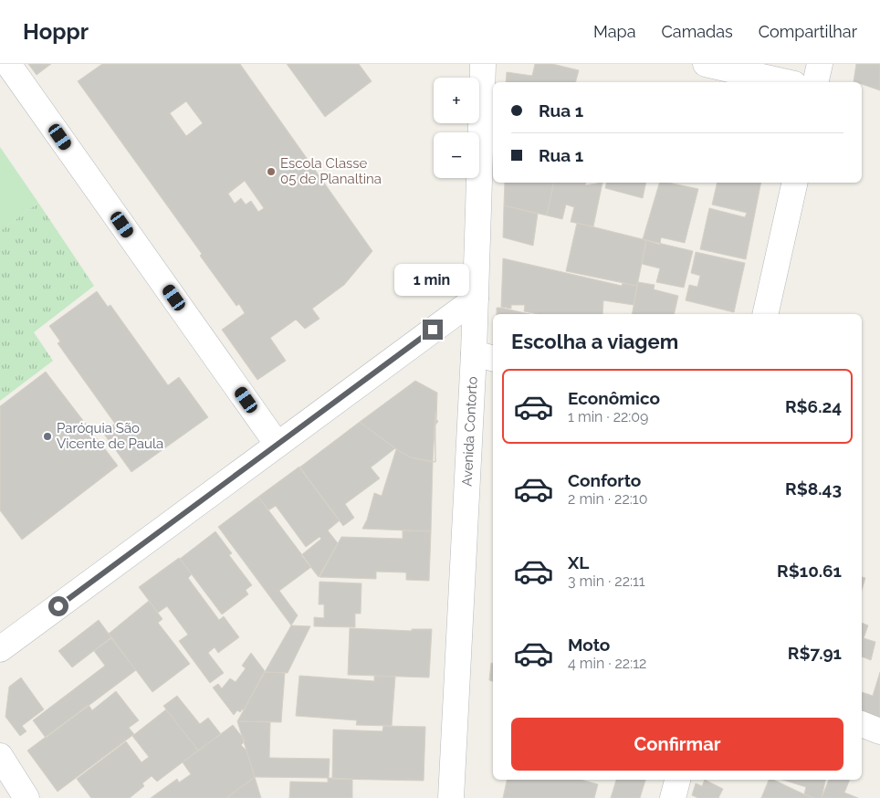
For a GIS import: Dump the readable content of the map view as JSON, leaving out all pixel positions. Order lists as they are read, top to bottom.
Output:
{
  "streets": {
    "street": ["Avenida Contorto"]
  },
  "places": ["Escola Classe 05 de Planaltina", "Paróquia São Vicente de Paula"],
  "page": {
    "header": "Hoppr",
    "nav": ["Mapa", "Camadas", "Compartilhar"],
    "map_buttons": ["+", "−"],
    "banner": ["Rua 1", "Rua 1"],
    "bubble": "1 min",
    "heading": "Escolha a viagem",
    "list": [
      {
        "name": "Econômico",
        "note": "1 min · 22:09",
        "value": "R$6.24"
      },
      {
        "name": "Conforto",
        "note": "2 min · 22:10",
        "value": "R$8.43"
      },
      {
        "name": "XL",
        "note": "3 min · 22:11",
        "value": "R$10.61"
      },
      {
        "name": "Moto",
        "note": "4 min · 22:12",
        "value": "R$7.91"
      }
    ],
    "buttons": "Confirmar"
  }
}
